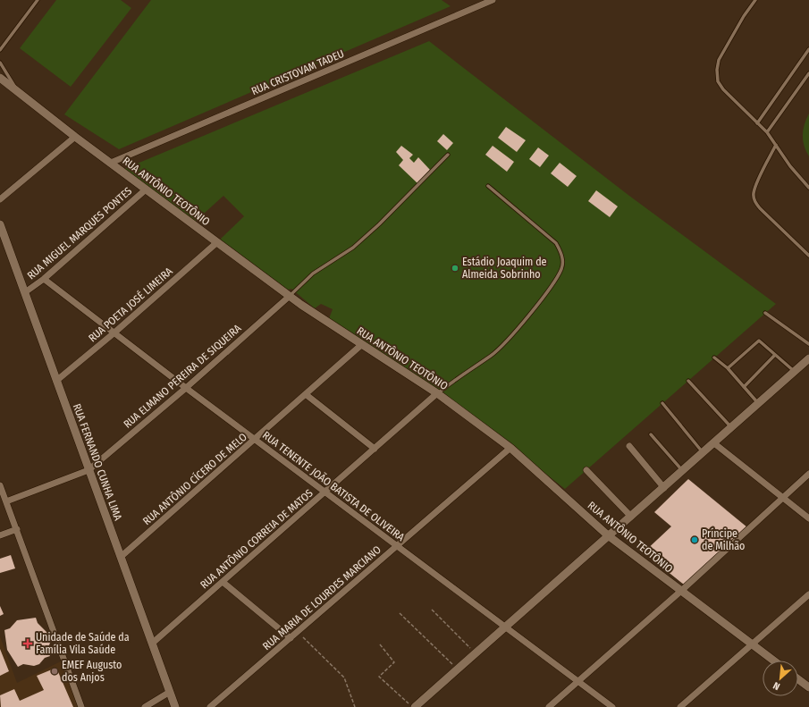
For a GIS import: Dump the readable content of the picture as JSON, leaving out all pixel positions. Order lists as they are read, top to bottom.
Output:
{
  "streets": {
    "street": [
      "RUA CRISTOVAM TADEU",
      "RUA ANTÔNIO TEOTÔNIO",
      "RUA MIGUEL MARQUES PONTES",
      "RUA POETA JOSÉ LIMEIRA",
      "RUA ELMANO PEREIRA DE SIQUEIRA",
      "RUA FERNANDO CUNHA LIMA",
      "RUA ANTÔNIO CÍCERO DE MELO",
      "RUA TENENTE JOÃO BATISTA DE OLIVEIRA",
      "RUA ANTÔNIO CORREIA DE MATOS",
      "RUA MARIA DE LOURDES MARCIANO"
    ]
  },
  "crossings": [
    ["RUA CRISTOVAM TADEU", "RUA ANTÔNIO TEOTÔNIO"],
    ["RUA ANTÔNIO TEOTÔNIO", "RUA MIGUEL MARQUES PONTES"],
    ["RUA ANTÔNIO TEOTÔNIO", "RUA POETA JOSÉ LIMEIRA"],
    ["RUA ANTÔNIO TEOTÔNIO", "RUA ELMANO PEREIRA DE SIQUEIRA"],
    ["RUA ANTÔNIO TEOTÔNIO", "RUA ANTÔNIO CÍCERO DE MELO"],
    ["RUA ANTÔNIO TEOTÔNIO", "RUA ANTÔNIO CORREIA DE MATOS"],
    ["RUA ANTÔNIO TEOTÔNIO", "RUA MARIA DE LOURDES MARCIANO"],
    ["RUA MIGUEL MARQUES PONTES", "RUA FERNANDO CUNHA LIMA"],
    ["RUA MIGUEL MARQUES PONTES", "RUA TENENTE JOÃO BATISTA DE OLIVEIRA"],
    ["RUA POETA JOSÉ LIMEIRA", "RUA FERNANDO CUNHA LIMA"],
    ["RUA POETA JOSÉ LIMEIRA", "RUA TENENTE JOÃO BATISTA DE OLIVEIRA"],
    ["RUA ELMANO PEREIRA DE SIQUEIRA", "RUA FERNANDO CUNHA LIMA"],
    ["RUA ELMANO PEREIRA DE SIQUEIRA", "RUA TENENTE JOÃO BATISTA DE OLIVEIRA"],
    ["RUA FERNANDO CUNHA LIMA", "RUA ANTÔNIO CÍCERO DE MELO"],
    ["RUA FERNANDO CUNHA LIMA", "RUA ANTÔNIO CORREIA DE MATOS"],
    ["RUA ANTÔNIO CÍCERO DE MELO", "RUA TENENTE JOÃO BATISTA DE OLIVEIRA"],
    ["RUA TENENTE JOÃO BATISTA DE OLIVEIRA", "RUA ANTÔNIO CORREIA DE MATOS"],
    ["RUA TENENTE JOÃO BATISTA DE OLIVEIRA", "RUA MARIA DE LOURDES MARCIANO"]
  ],
  "places": {
    "other": ["Estádio Joaquim de Almeida Sobrinho", "Príncipe de Milhão", "EMEF Augusto dos Anjos"],
    "health": ["Unidade de Saúde da Família Vila Saúde"]
  },
  "north": "bottom left"
}
